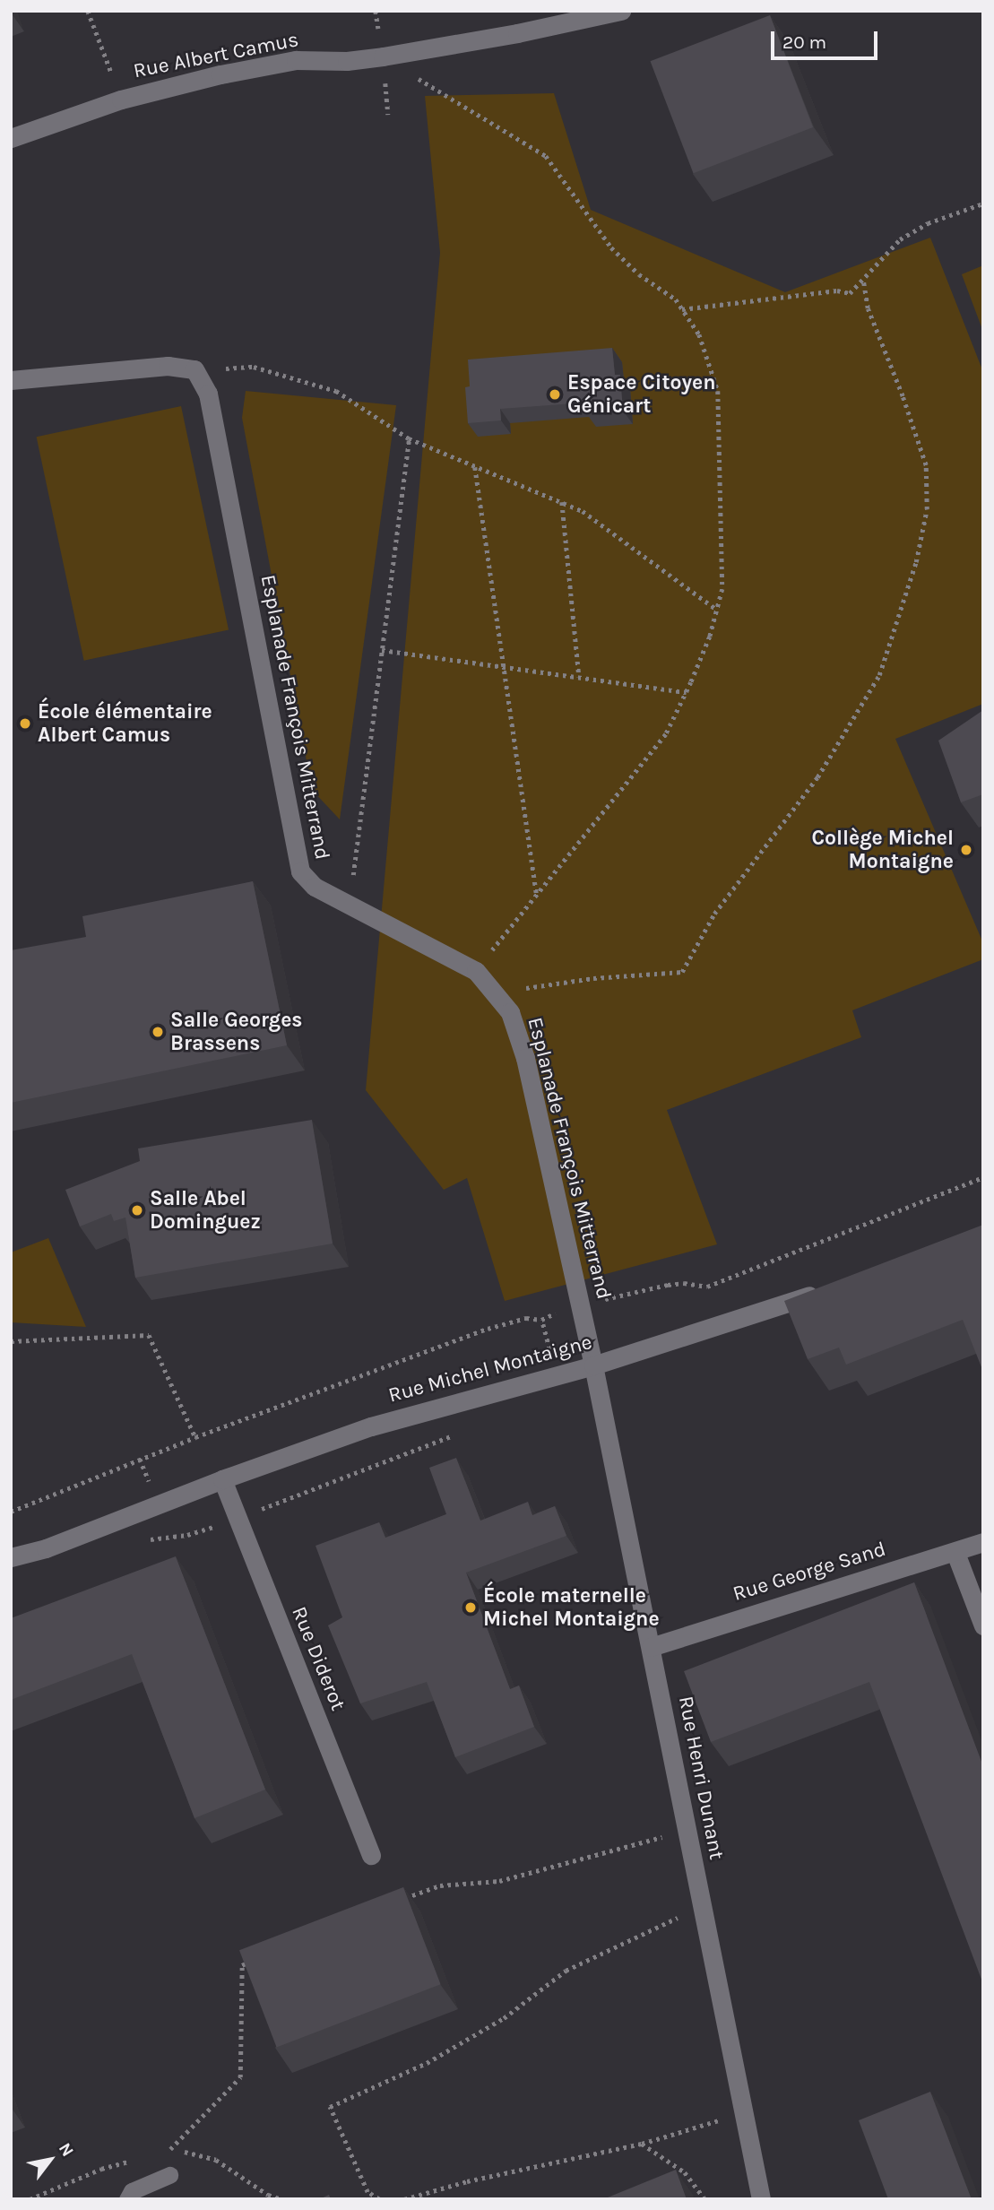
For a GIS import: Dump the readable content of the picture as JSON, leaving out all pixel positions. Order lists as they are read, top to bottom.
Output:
{
  "streets": {
    "street": [
      "Rue Albert Camus",
      "Esplanade François Mitterrand",
      "Rue Michel Montaigne",
      "Rue George Sand",
      "Rue Diderot",
      "Rue Henri Dunant"
    ]
  },
  "crossings": [
    ["Esplanade François Mitterrand", "Rue Michel Montaigne"],
    ["Esplanade François Mitterrand", "Rue Henri Dunant"],
    ["Rue Michel Montaigne", "Rue Diderot"],
    ["Rue Michel Montaigne", "Rue Henri Dunant"],
    ["Rue George Sand", "Rue Henri Dunant"]
  ],
  "places": [
    "Espace Citoyen Génicart",
    "École élémentaire Albert Camus",
    "Collège Michel Montaigne",
    "Salle Georges Brassens",
    "Salle Abel Dominguez",
    "École maternelle Michel Montaigne"
  ],
  "scale_bar": "20 m",
  "north": "top right"
}
